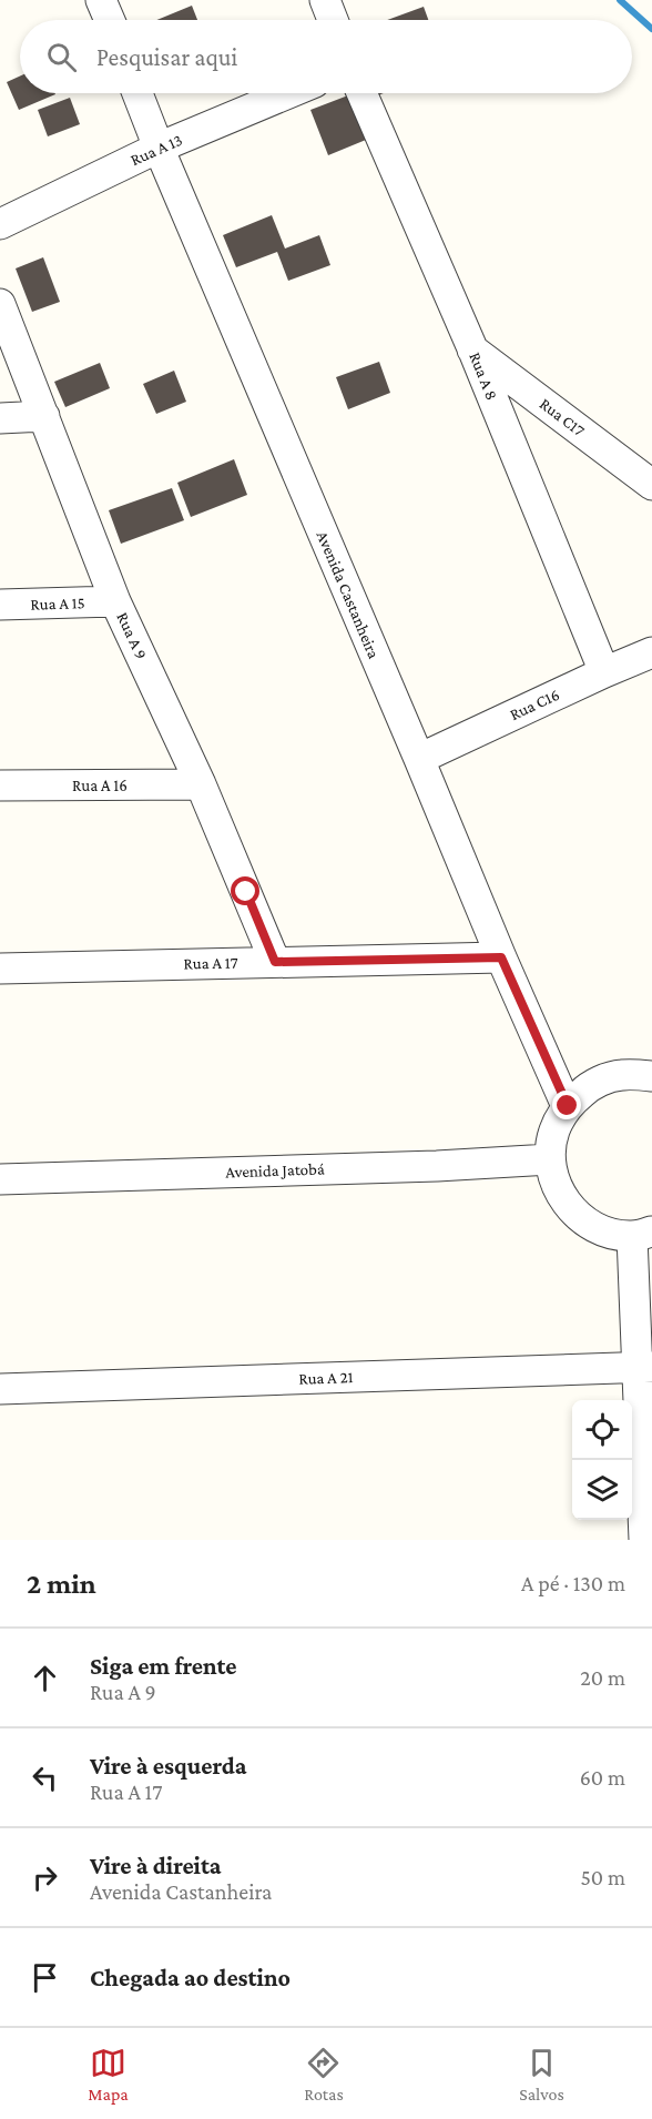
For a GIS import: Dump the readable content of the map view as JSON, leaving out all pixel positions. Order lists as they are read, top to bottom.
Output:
{
  "streets": {
    "street": [
      "Rua A 13",
      "Rua A 8",
      "Rua C17",
      "Avenida Castanheira",
      "Rua A 15",
      "Rua A 9",
      "Rua C16",
      "Rua A 16",
      "Rua A 17",
      "Avenida Jatobá",
      "Rua A 21"
    ]
  },
  "crossings": [
    ["Rua A 13", "Avenida Castanheira"],
    ["Rua A 8", "Rua C17"],
    ["Rua A 8", "Rua C16"],
    ["Avenida Castanheira", "Rua C16"],
    ["Avenida Castanheira", "Rua A 17"],
    ["Rua A 15", "Rua A 9"],
    ["Rua A 9", "Rua A 16"],
    ["Rua A 9", "Rua A 17"]
  ],
  "page": {
    "search": "Pesquisar aqui",
    "heading": ["2 min", "A pé · 130 m"],
    "list": [
      ["Siga em frente", "Rua A 9", "20 m"],
      ["Vire à esquerda", "Rua A 17", "60 m"],
      ["Vire à direita", "Avenida Castanheira", "50 m"],
      "Chegada ao destino"
    ],
    "nav": ["Mapa", "Rotas", "Salvos"]
  }
}
